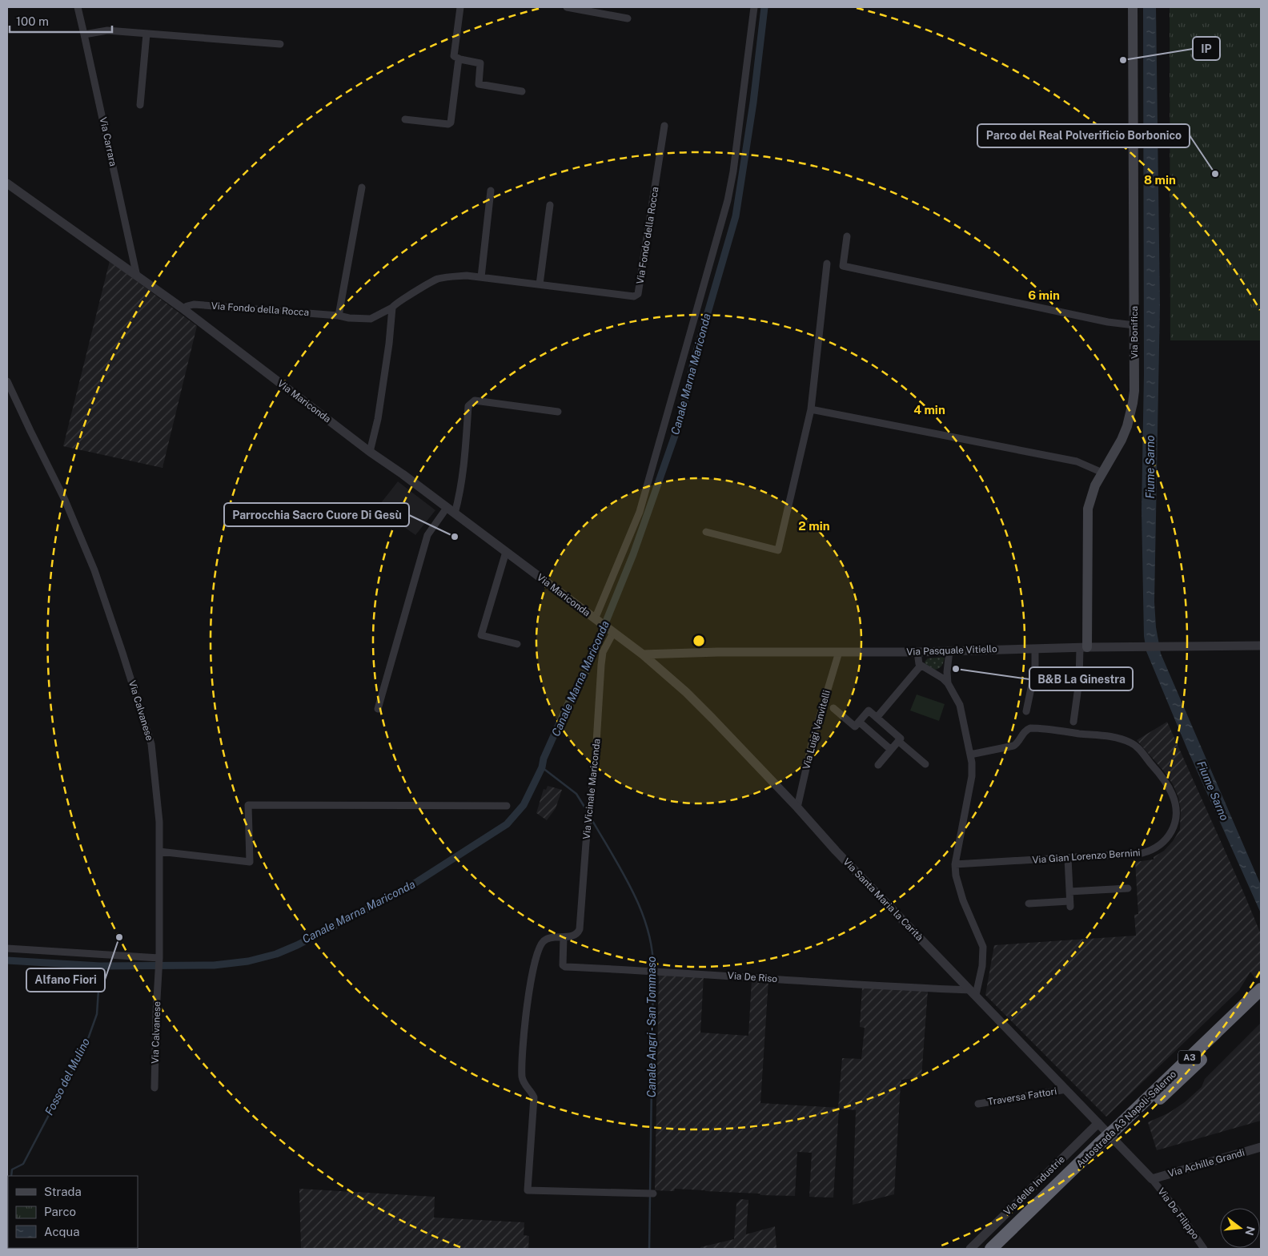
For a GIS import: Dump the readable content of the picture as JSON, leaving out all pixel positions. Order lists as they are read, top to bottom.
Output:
{
  "streets": {
    "highway": ["A3", "Autostrada A3 Napoli-Salerno"],
    "main road": ["Via Bonifica"],
    "street": [
      "Via Carrara",
      "Via Fondo della Rocca",
      "Via Mariconda",
      "Via Pasquale Vitiello",
      "Via Calvanese",
      "Via Luigi Vanvitelli",
      "Via Vicinale Mariconda",
      "Via Gian Lorenzo Bernini",
      "Via Santa Maria la Carità",
      "Via De Riso",
      "Traversa Fattori",
      "Via Achille Grandi",
      "Via delle Industrie",
      "Via De Filippo"
    ]
  },
  "crossings": [
    ["Via Carrara", "Via Mariconda"],
    ["Via Fondo della Rocca", "Via Mariconda"],
    ["Via Bonifica", "Via Pasquale Vitiello"],
    ["Via Mariconda", "Via Vicinale Mariconda"],
    ["Via Mariconda", "Via Santa Maria la Carità"],
    ["Via Pasquale Vitiello", "Via Luigi Vanvitelli"],
    ["Via Pasquale Vitiello", "Via Santa Maria la Carità"],
    ["Via Luigi Vanvitelli", "Via Santa Maria la Carità"],
    ["Via Vicinale Mariconda", "Via Santa Maria la Carità"],
    ["Via Vicinale Mariconda", "Via De Riso"],
    ["Via Santa Maria la Carità", "Via De Riso"],
    ["Via Santa Maria la Carità", "Traversa Fattori"],
    ["Via Santa Maria la Carità", "Via Achille Grandi"],
    ["Via Santa Maria la Carità", "Via delle Industrie"],
    ["Via Santa Maria la Carità", "Via De Filippo"],
    ["Via Achille Grandi", "Via De Filippo"]
  ],
  "water": [
    "Canale Marna Mariconda",
    "Fiume Sarno",
    "Canale Angri - San Tommaso",
    "Fosso del Mulino"
  ],
  "places": [
    "IP",
    "Parco del Real Polverificio Borbonico",
    "Parrocchia Sacro Cuore Di Gesù",
    "B&B La Ginestra",
    "Alfano Fiori"
  ],
  "legend": ["Strada", "Parco", "Acqua"],
  "scale_bar": "100 m",
  "north": "right",
  "rings": [
    "8 min",
    "6 min",
    "4 min",
    "2 min"
  ]
}
